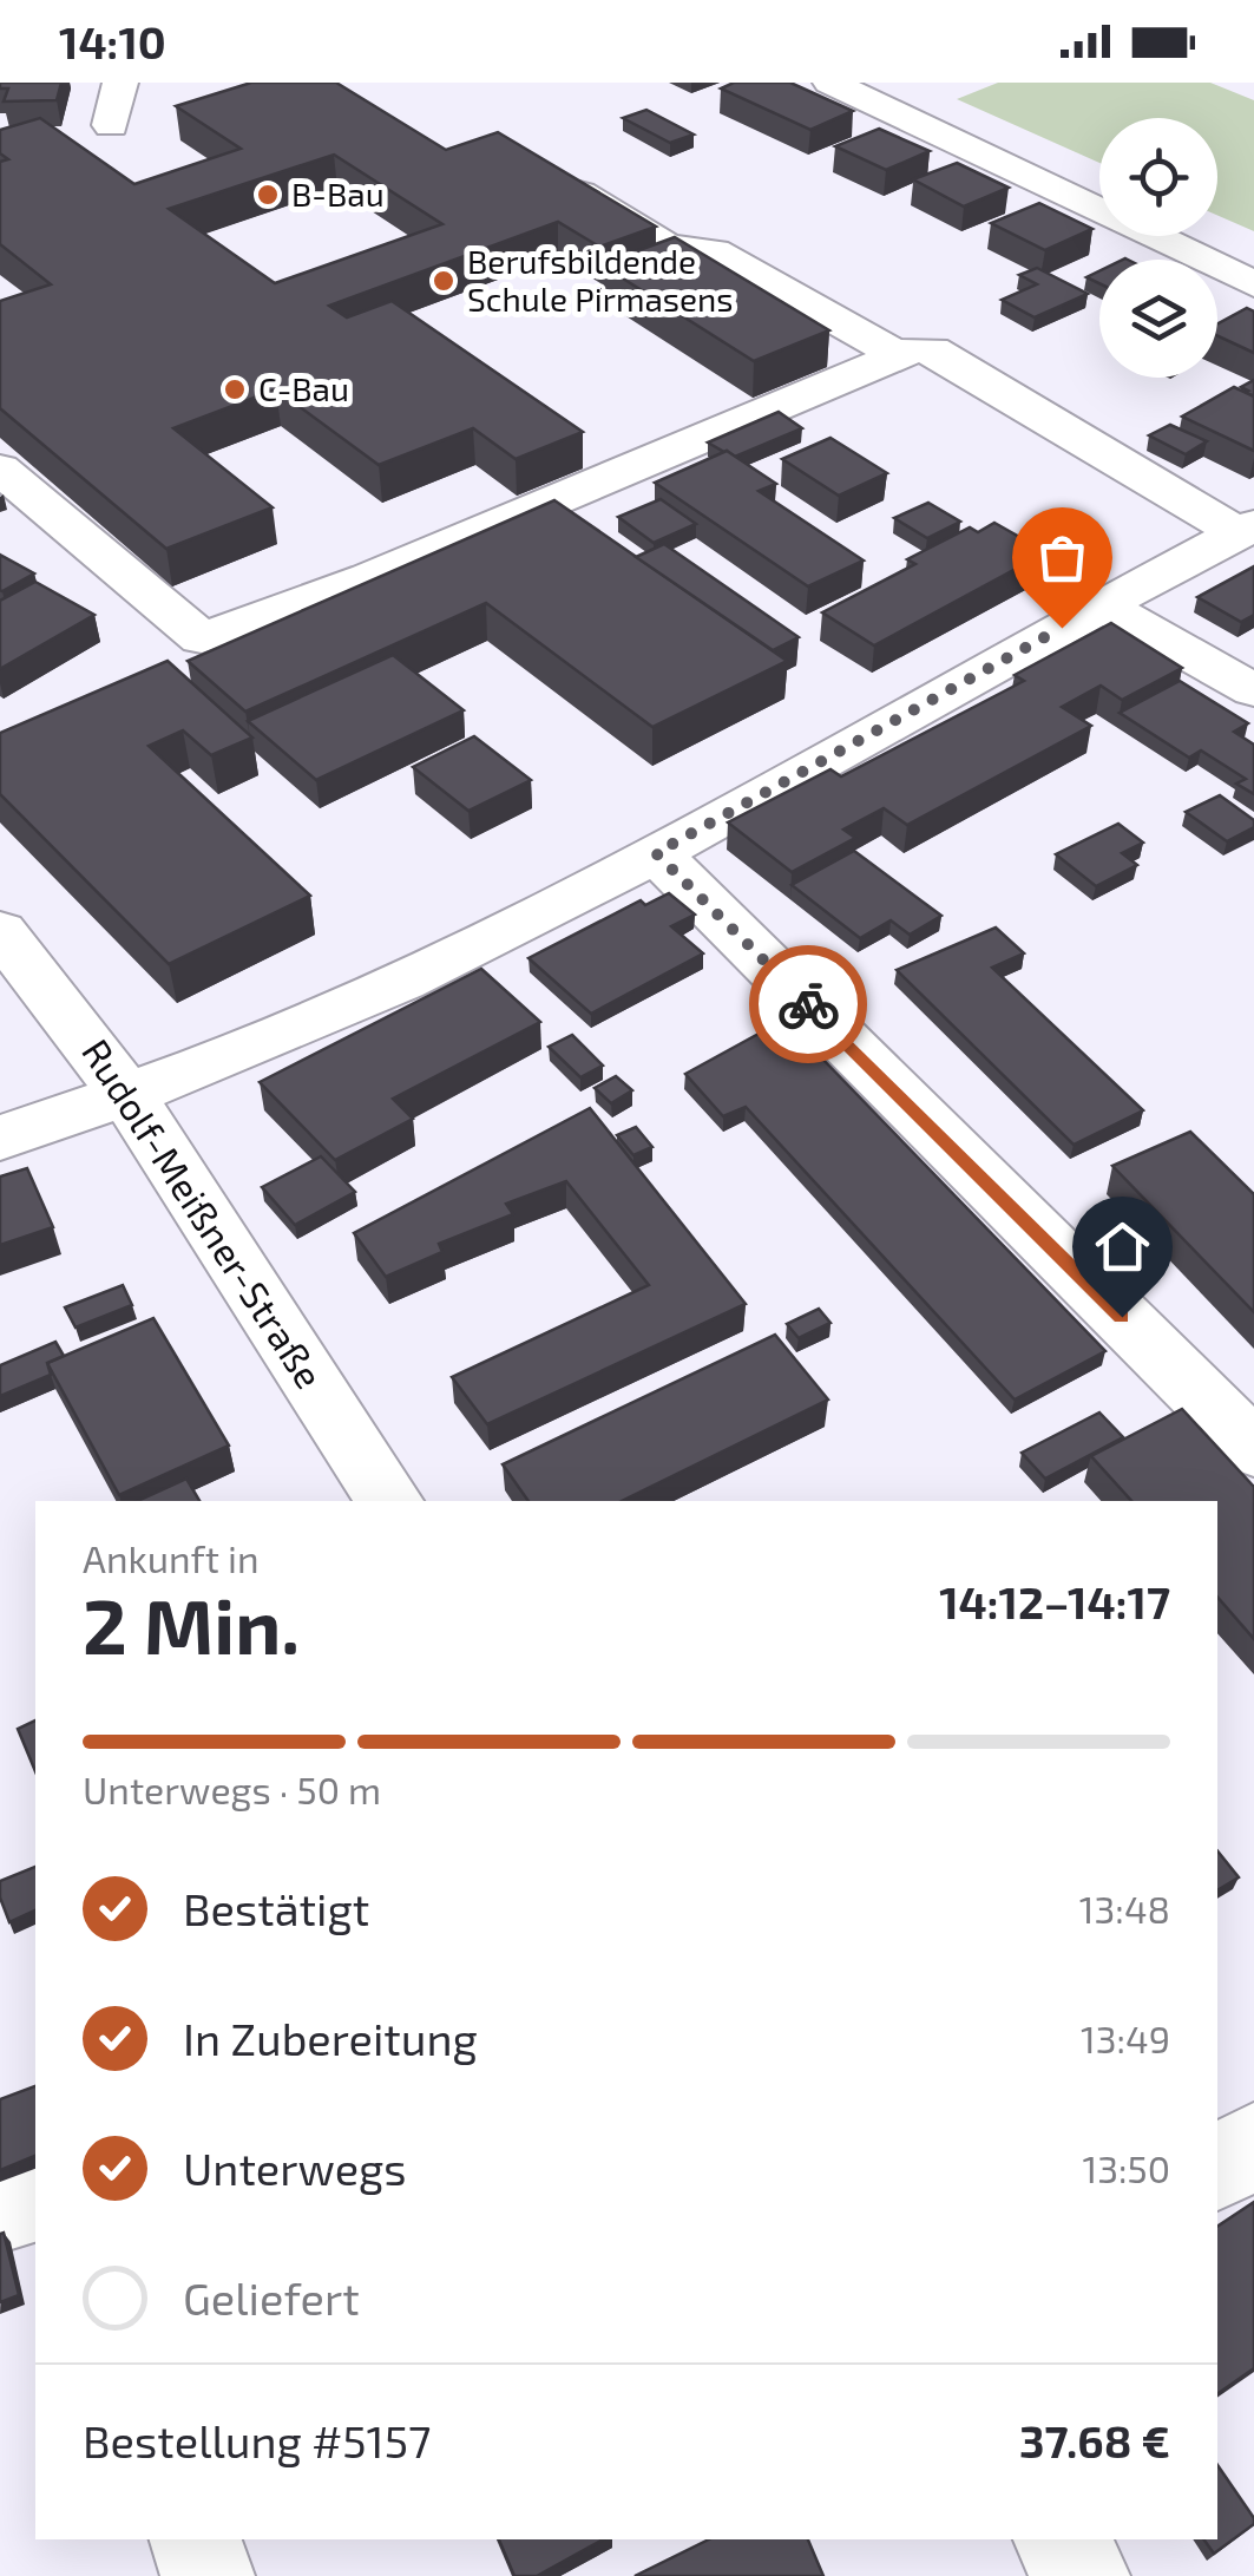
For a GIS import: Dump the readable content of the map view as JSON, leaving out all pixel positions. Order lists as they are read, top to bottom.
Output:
{
  "streets": {
    "street": ["Rudolf-Meißner-Straße"]
  },
  "places": ["B-Bau", "Berufsbildende Schule Pirmasens", "C-Bau"],
  "page": {
    "status": "14:10",
    "heading": ["2 Min.", "Ankunft in", "14:12–14:17"],
    "panel": ["Bestellung #5157", "37.68 €"],
    "bar": "Unterwegs · 50 m",
    "list": [
      ["Bestätigt", "13:48"],
      ["In Zubereitung", "13:49"],
      ["Unterwegs", "13:50"],
      "Geliefert"
    ]
  }
}
